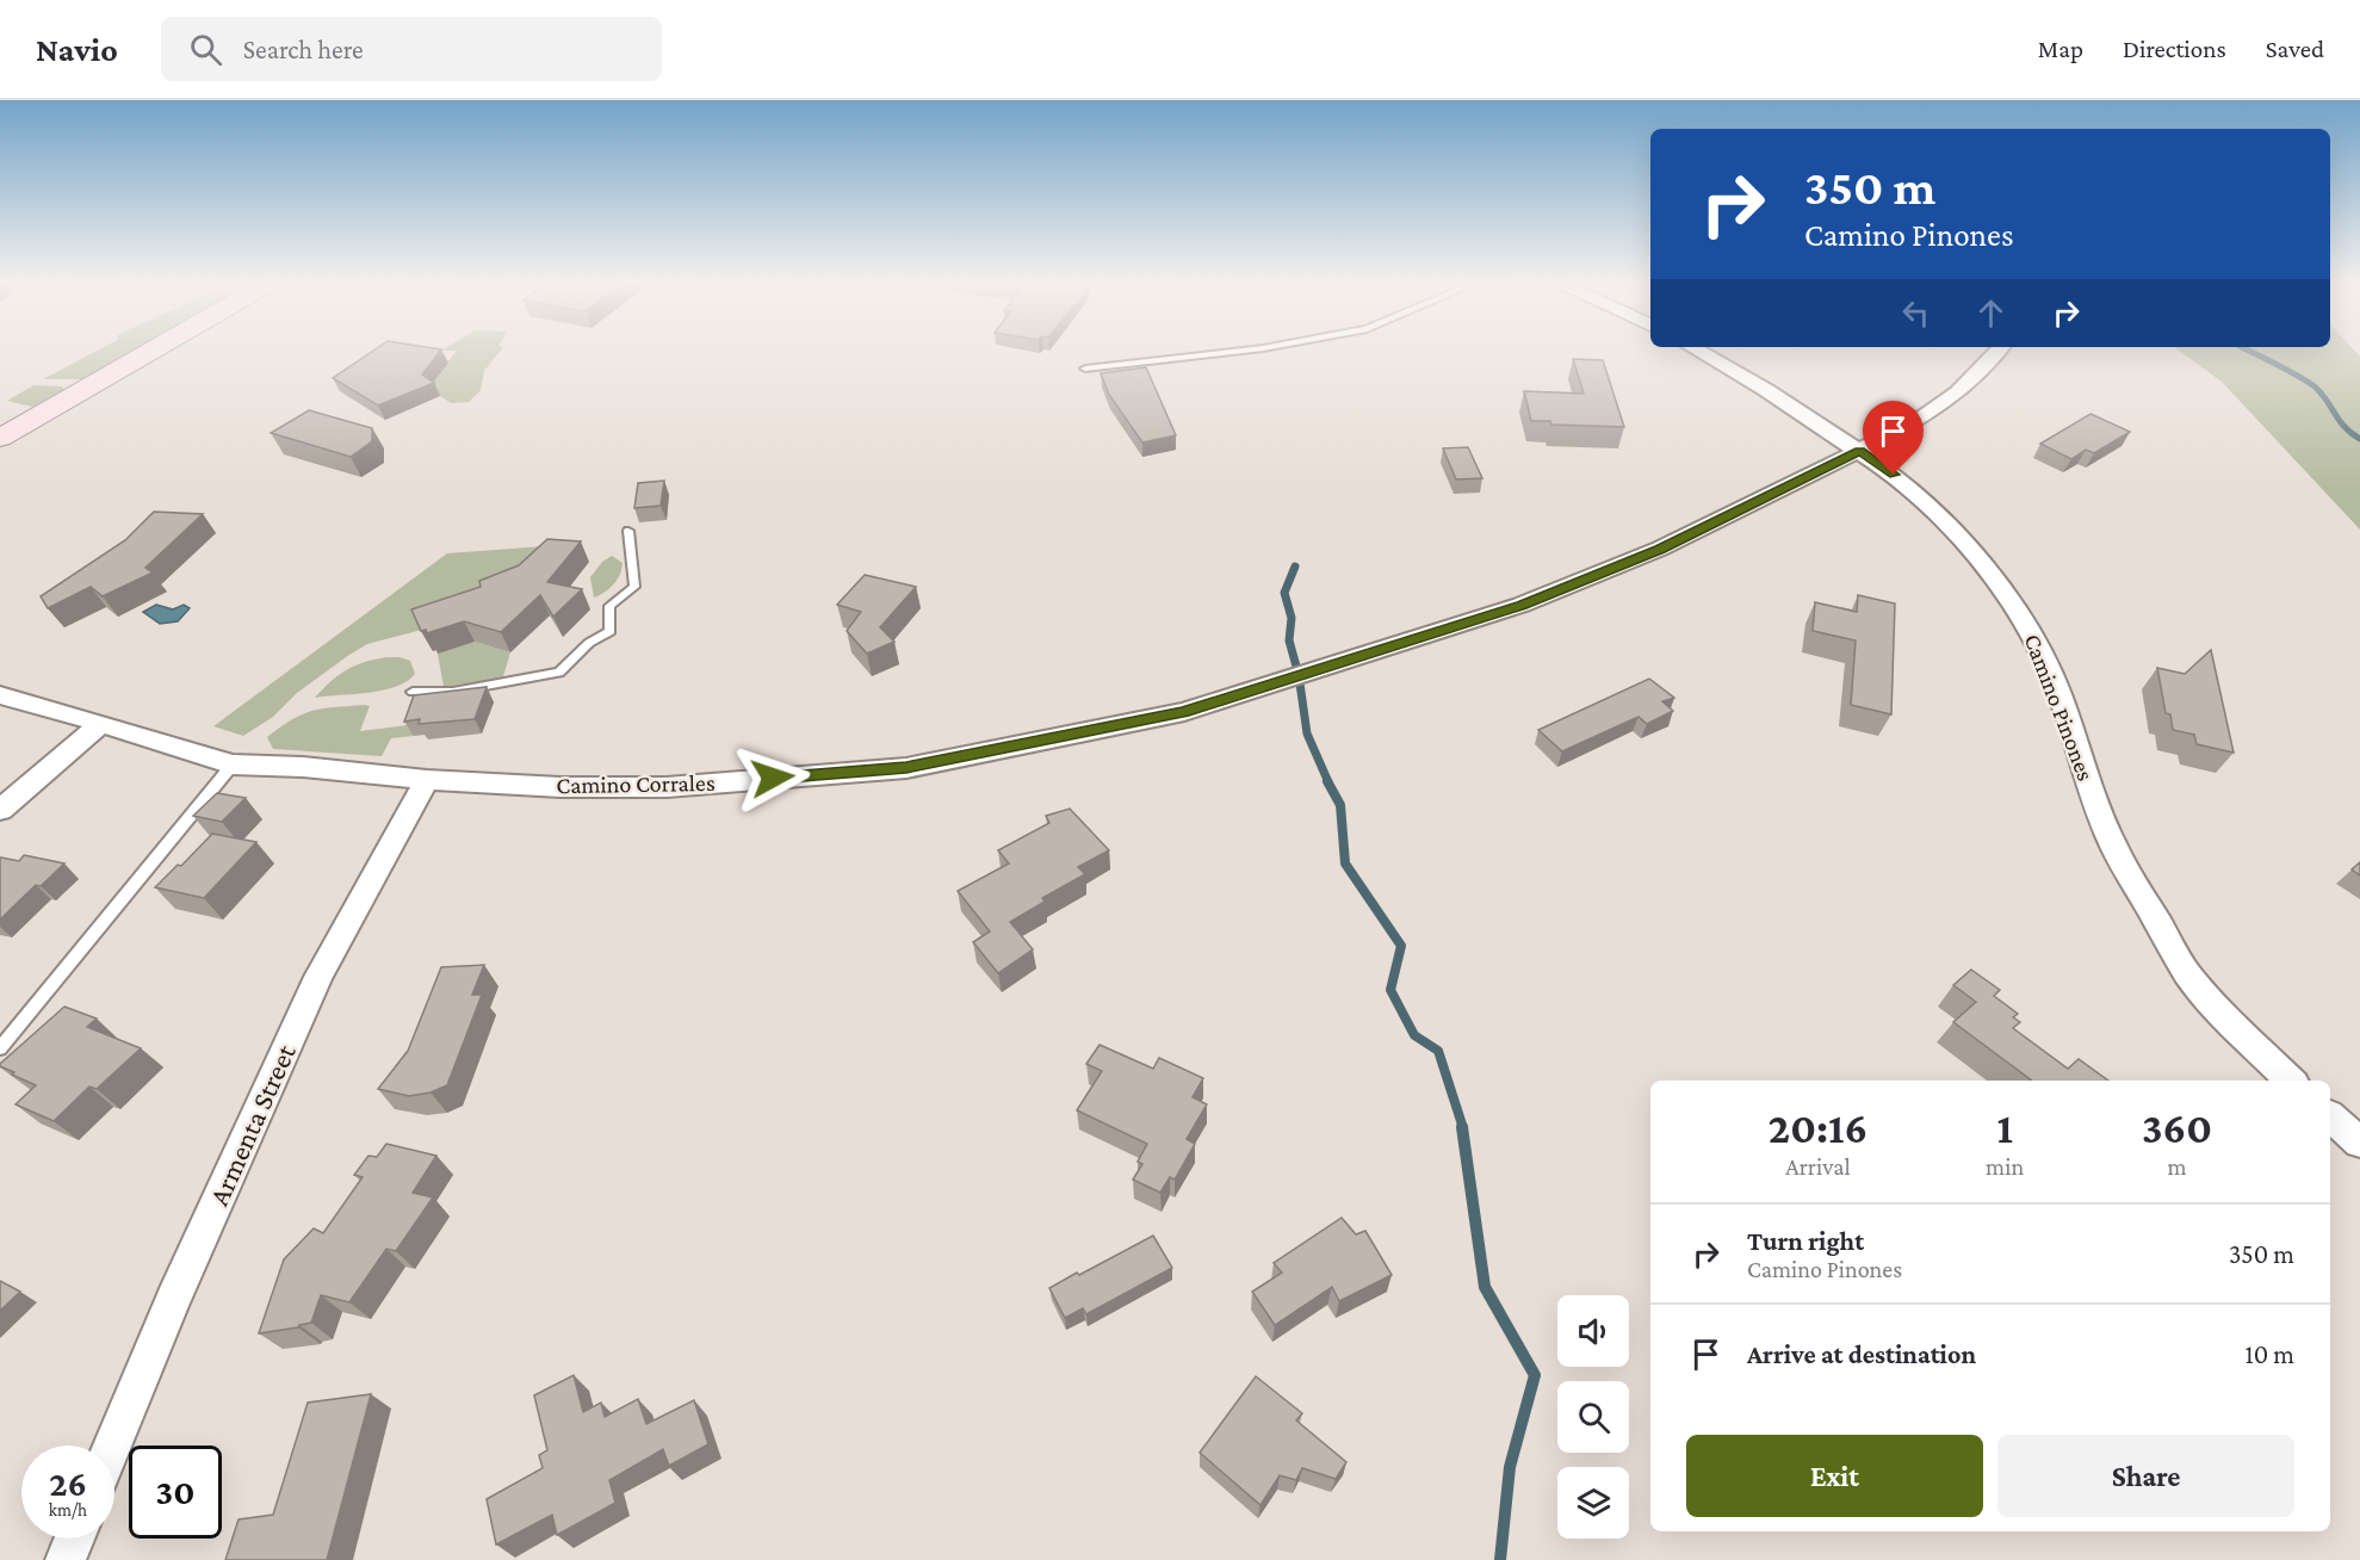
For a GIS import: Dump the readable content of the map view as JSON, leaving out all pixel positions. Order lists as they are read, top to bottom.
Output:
{
  "streets": {
    "street": ["Camino Pinones", "Camino Corrales", "Armenta Street"]
  },
  "crossings": [
    ["Camino Pinones", "Camino Corrales"],
    ["Camino Corrales", "Armenta Street"]
  ],
  "page": {
    "header": "Navio",
    "search": "Search here",
    "nav": ["Map", "Directions", "Saved"],
    "turn": ["350 m", "Camino Pinones"],
    "eta": [
      "20:16",
      "Arrival",
      "1",
      "min",
      "360",
      "m"
    ],
    "list": [
      {
        "name": "Turn right",
        "note": "Camino Pinones",
        "value": "350 m"
      },
      {
        "name": "Arrive at destination",
        "value": "10 m"
      }
    ],
    "buttons": ["Exit", "Share"],
    "speed": "26 km/h",
    "limit": "30"
  }
}
